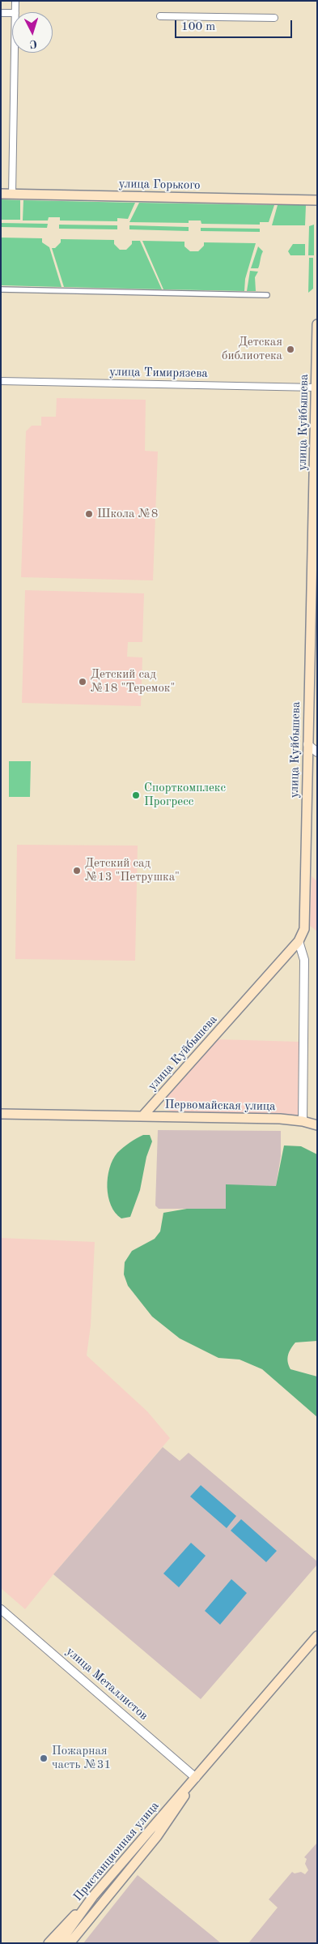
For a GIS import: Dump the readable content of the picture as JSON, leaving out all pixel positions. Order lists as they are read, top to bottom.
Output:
{
  "streets": {
    "main road": [
      "улица Горького",
      "улица Куйбышева",
      "Первомайская улица",
      "Пристанционная улица"
    ],
    "street": ["улица Тимирязева", "улица Металлистов"]
  },
  "crossings": [
    ["улица Тимирязева", "улица Куйбышева"],
    ["улица Куйбышева", "Первомайская улица"],
    ["улица Металлистов", "Пристанционная улица"]
  ],
  "places": [
    "Детская библиотека",
    "Школа №8",
    "Детский сад №18 \"Теремок\"",
    "Спорткомплекс Прогресс",
    "Детский сад №13 \"Петрушка\"",
    "Пожарная часть №31"
  ],
  "scale_bar": "100 m",
  "north": "bottom"
}
